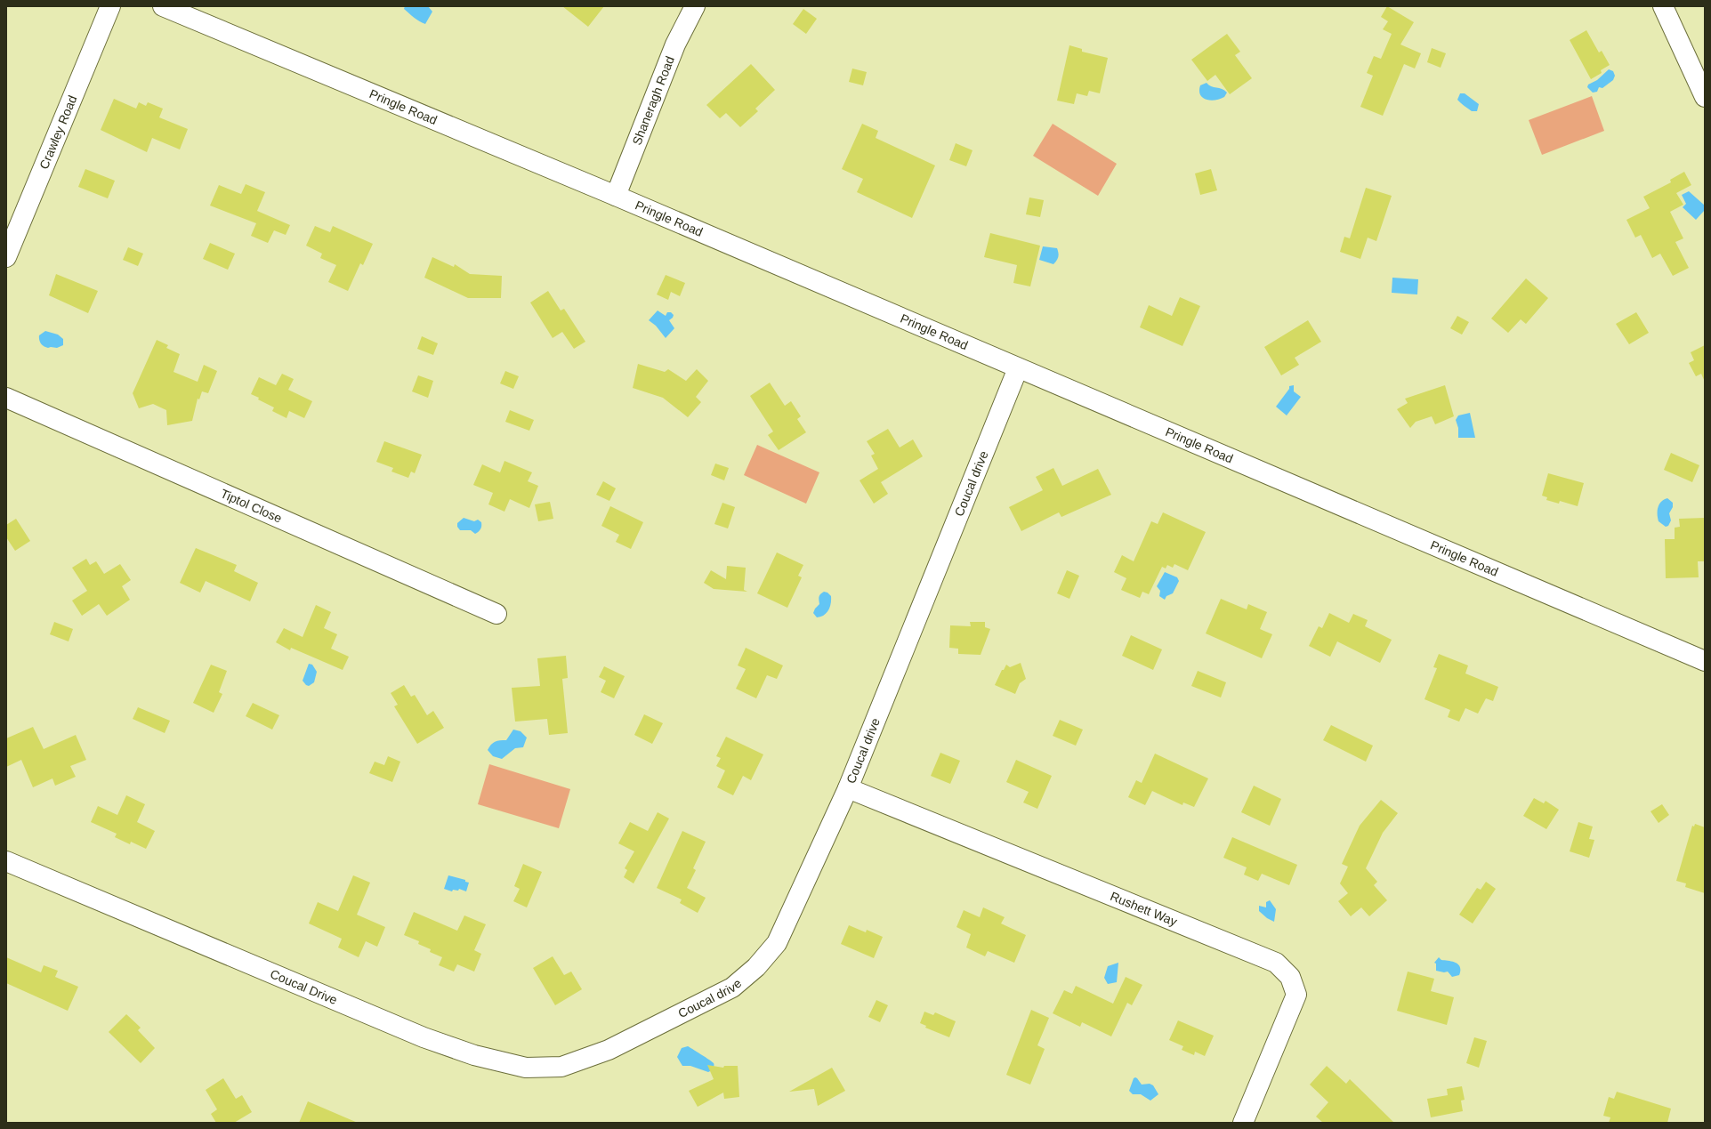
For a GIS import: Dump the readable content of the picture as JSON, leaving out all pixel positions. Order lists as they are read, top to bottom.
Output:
{
  "streets": {
    "street": [
      "Shaneragh Road",
      "Pringle Road",
      "Crawley Road",
      "Coucal drive",
      "Tiptol Close",
      "Rushett Way",
      "Coucal Drive"
    ]
  },
  "crossings": [
    ["Shaneragh Road", "Pringle Road"],
    ["Pringle Road", "Coucal drive"],
    ["Coucal drive", "Rushett Way"],
    ["Coucal drive", "Coucal Drive"]
  ]
}
